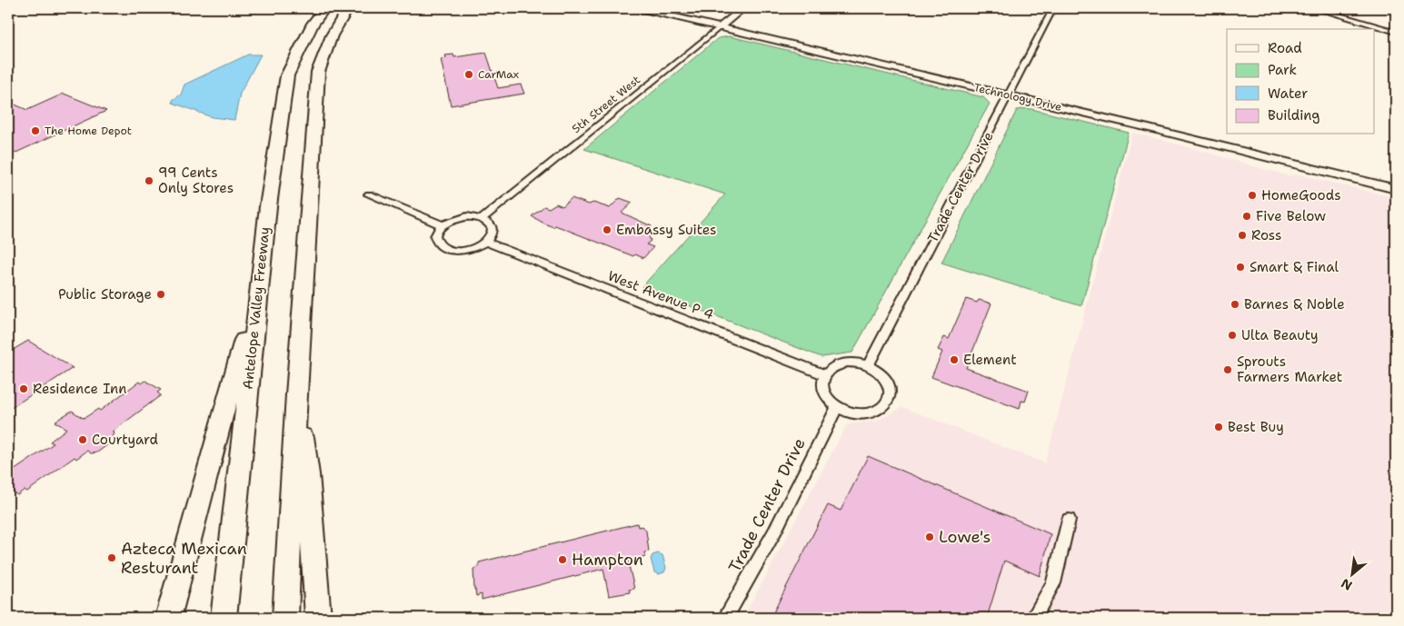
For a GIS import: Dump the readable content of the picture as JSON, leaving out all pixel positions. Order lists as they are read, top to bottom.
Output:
{
  "streets": {
    "highway": ["Antelope Valley Freeway"],
    "main road": ["Technology Drive"],
    "street": ["5th Street West", "Trade Center Drive", "West Avenue P 4"]
  },
  "crossings": [
    ["Technology Drive", "5th Street West"],
    ["Technology Drive", "Trade Center Drive"],
    ["5th Street West", "West Avenue P 4"],
    ["Trade Center Drive", "West Avenue P 4"]
  ],
  "places": [
    "CarMax",
    "The Home Depot",
    "99 Cents Only Stores",
    "HomeGoods",
    "Five Below",
    "Embassy Suites",
    "Ross",
    "Smart & Final",
    "Public Storage",
    "Barnes & Noble",
    "Ulta Beauty",
    "Element",
    "Sprouts Farmers Market",
    "Residence Inn",
    "Best Buy",
    "Courtyard",
    "Lowe's",
    "Azteca Mexican Resturant",
    "Hampton"
  ],
  "legend": [
    "Road",
    "Park",
    "Water",
    "Building"
  ],
  "north": "bottom left"
}
